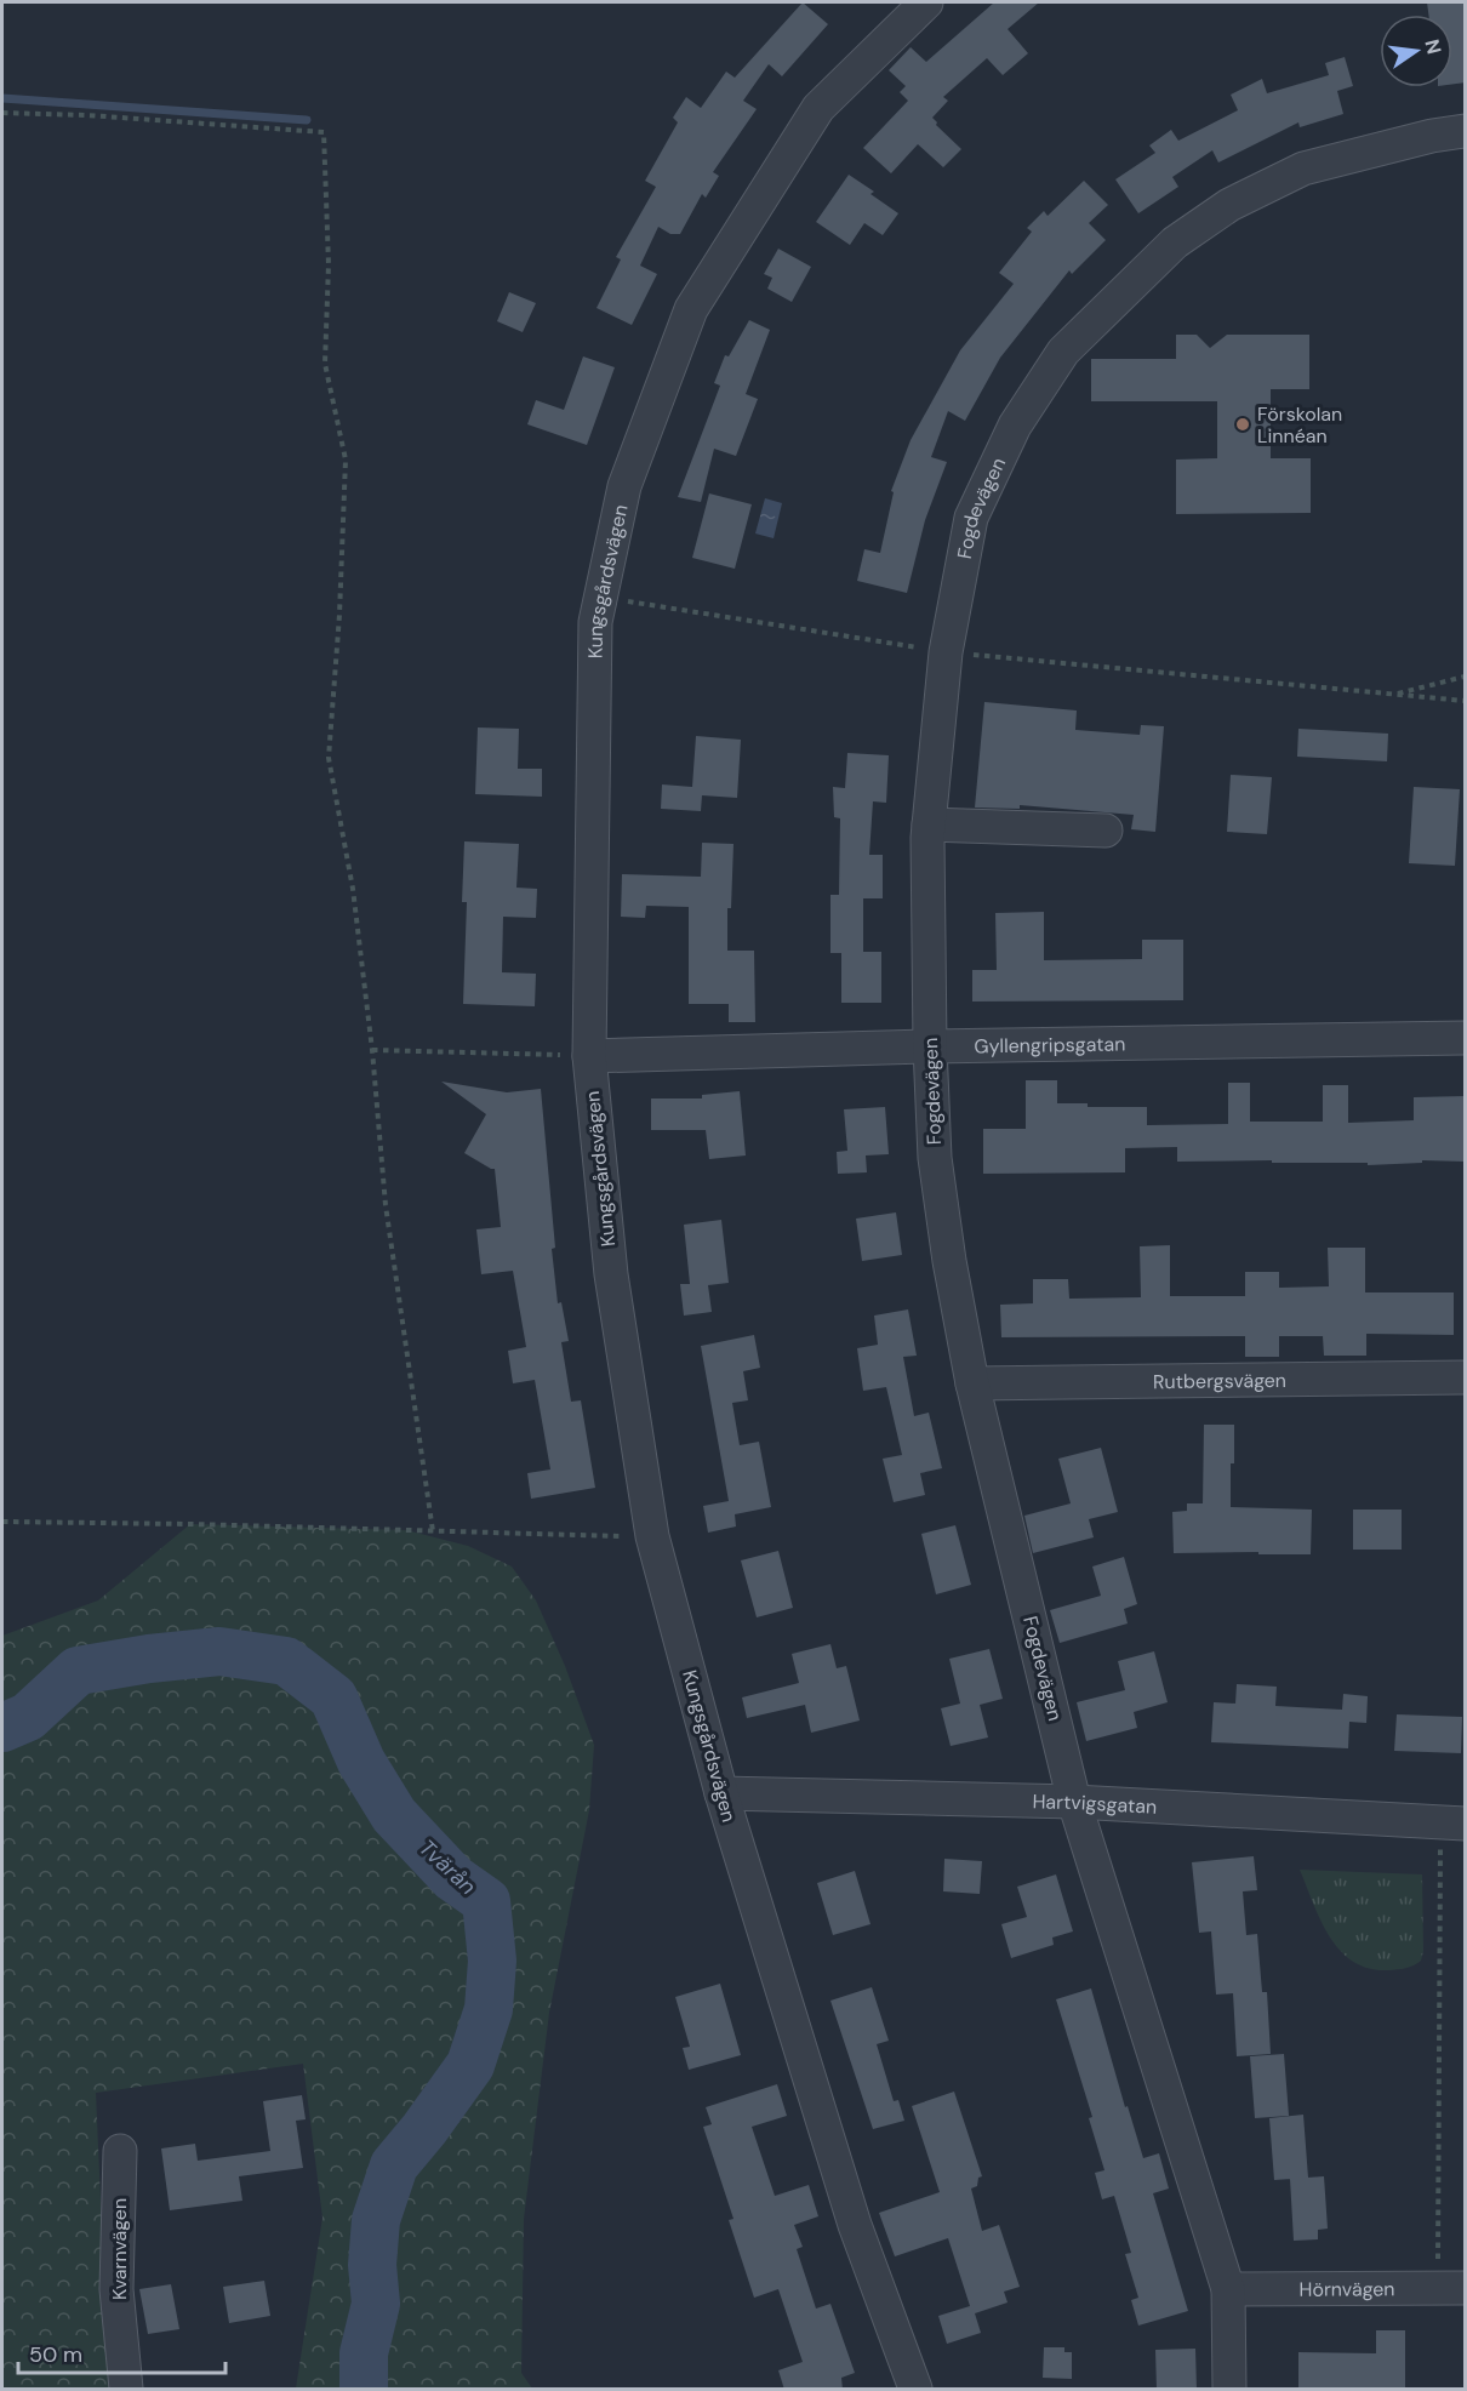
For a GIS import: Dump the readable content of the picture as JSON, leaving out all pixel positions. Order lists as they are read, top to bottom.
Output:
{
  "streets": {
    "street": [
      "Fogdevägen",
      "Kungsgårdsvägen",
      "Gyllengripsgatan",
      "Rutbergsvägen",
      "Hartvigsgatan",
      "Kvarnvägen",
      "Hörnvägen"
    ]
  },
  "crossings": [
    ["Fogdevägen", "Gyllengripsgatan"],
    ["Fogdevägen", "Rutbergsvägen"],
    ["Fogdevägen", "Hartvigsgatan"],
    ["Fogdevägen", "Hörnvägen"],
    ["Kungsgårdsvägen", "Gyllengripsgatan"],
    ["Kungsgårdsvägen", "Hartvigsgatan"]
  ],
  "water": ["Tvärån"],
  "places": ["Förskolan Linnéan"],
  "scale_bar": "50 m",
  "north": "right"
}
